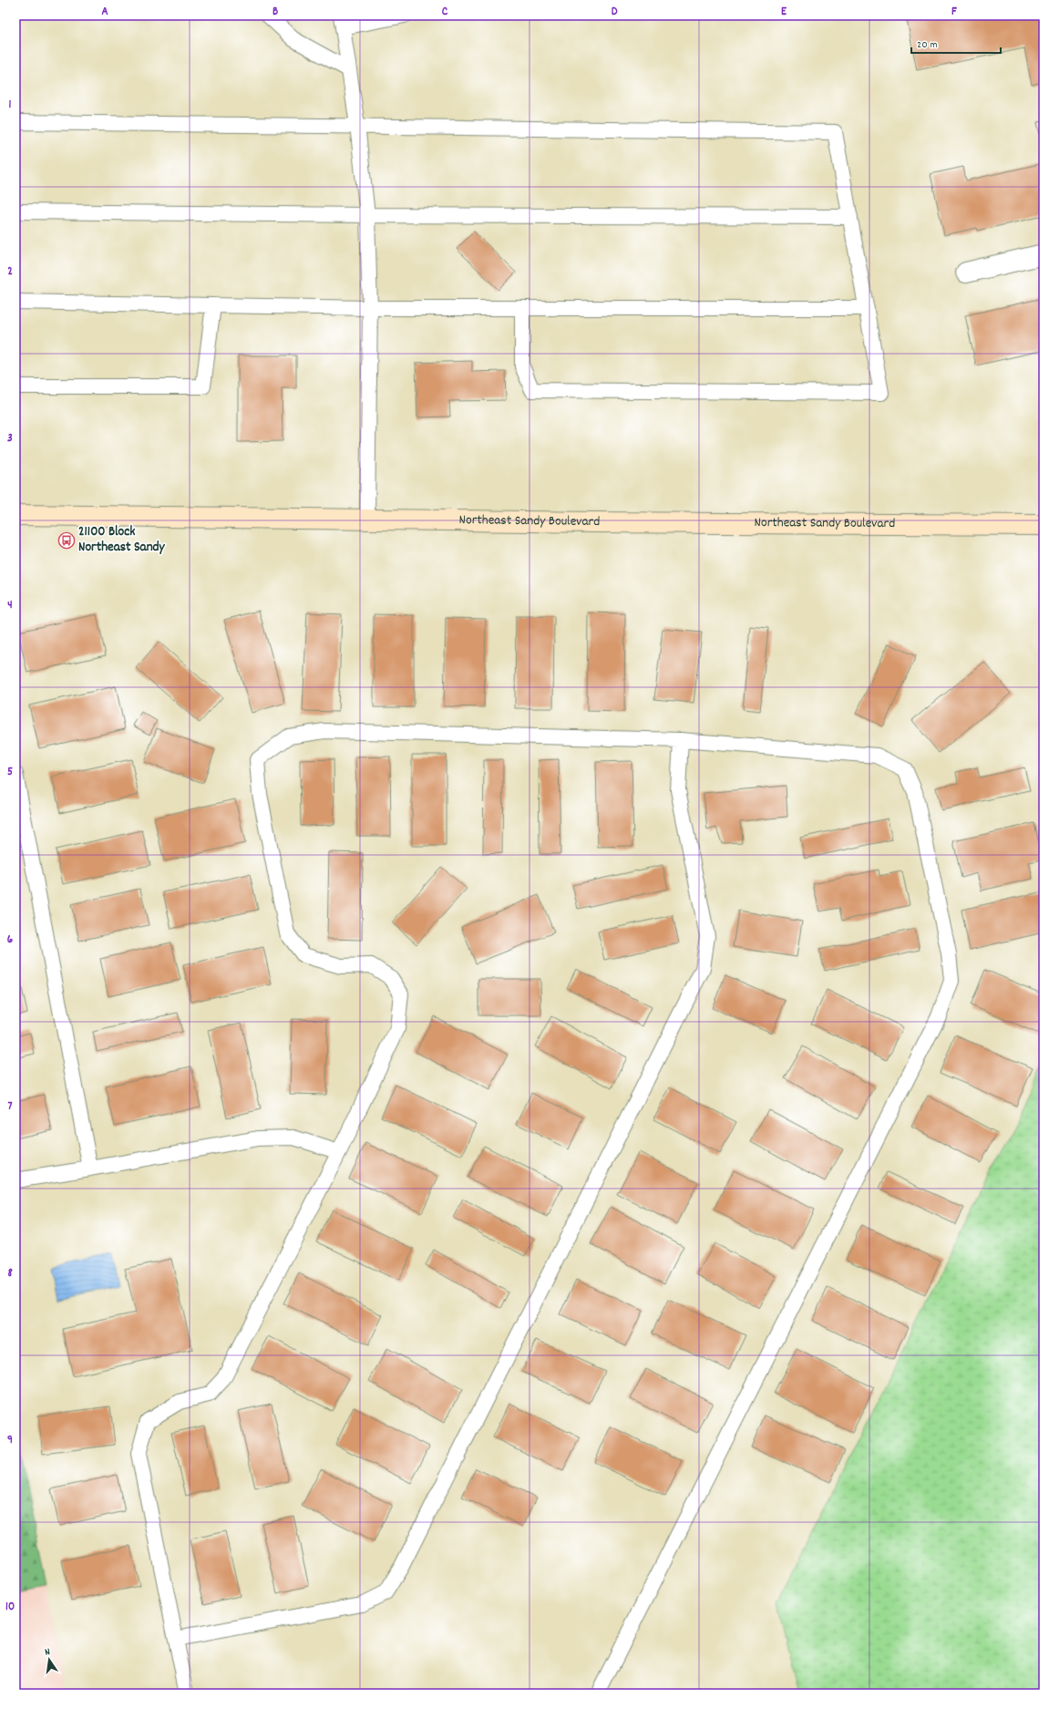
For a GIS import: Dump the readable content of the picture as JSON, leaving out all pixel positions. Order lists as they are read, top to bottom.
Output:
{
  "streets": {
    "main road": ["Northeast Sandy Boulevard"]
  },
  "places": {
    "bus stop": ["21100 Block Northeast Sandy"]
  },
  "scale_bar": "20 m",
  "north": "top",
  "grid": {
    "columns": [
      "A",
      "B",
      "C",
      "D",
      "E",
      "F"
    ],
    "rows": [
      "1",
      "2",
      "3",
      "4",
      "5",
      "6",
      "7",
      "8",
      "9",
      "10"
    ]
  }
}
